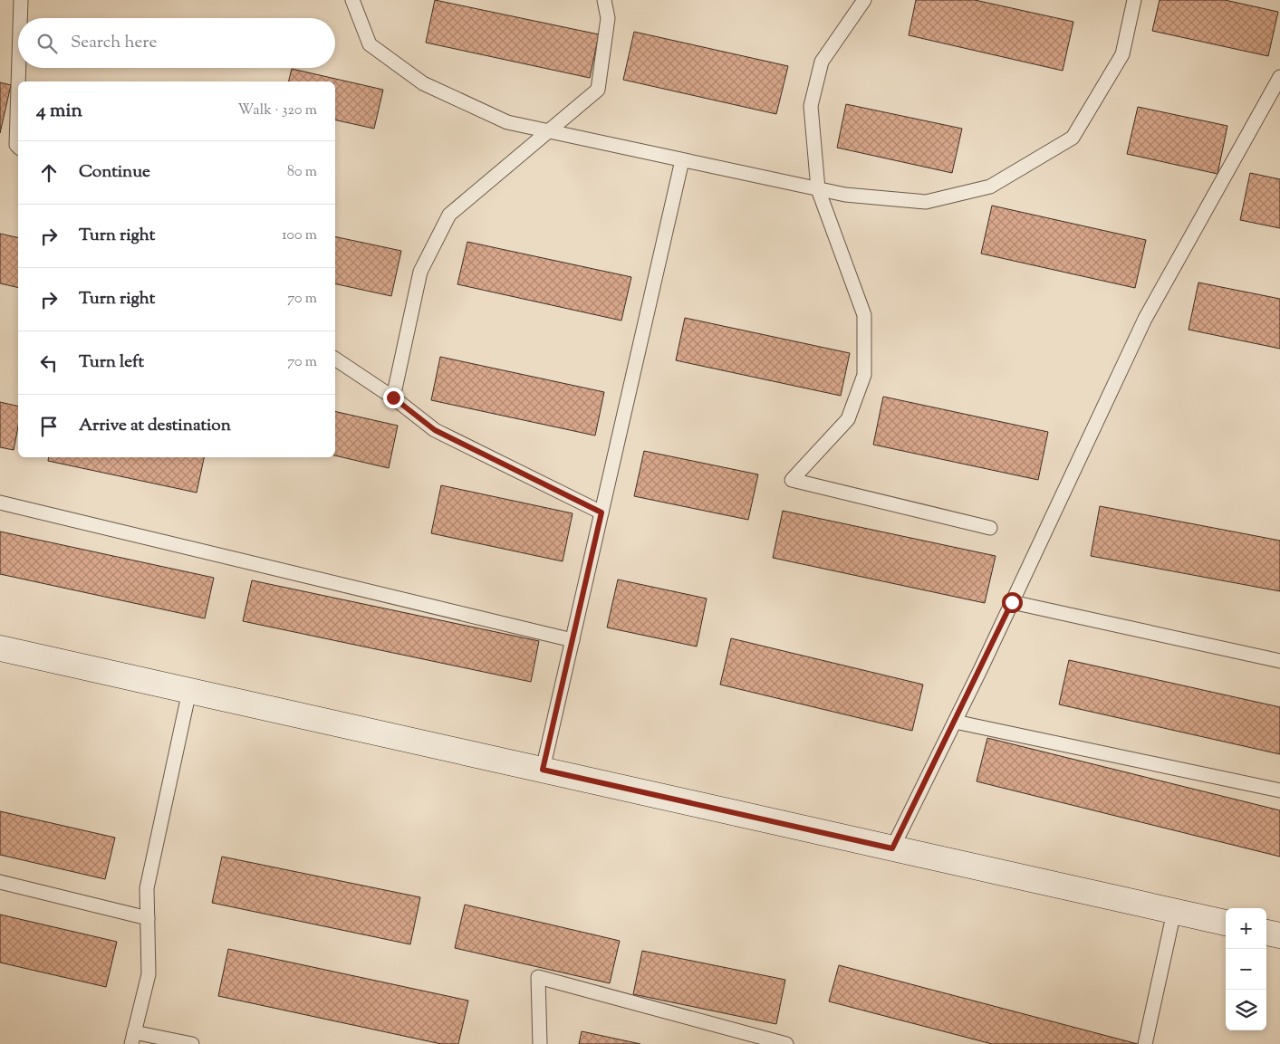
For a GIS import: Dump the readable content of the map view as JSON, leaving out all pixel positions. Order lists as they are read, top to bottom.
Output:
{
  "page": {
    "search": "Search here",
    "heading": ["4 min", "Walk · 320 m"],
    "list": [
      ["Continue", "80 m"],
      ["Turn right", "100 m"],
      ["Turn right", "70 m"],
      ["Turn left", "70 m"],
      "Arrive at destination"
    ],
    "map_buttons": ["+", "−"]
  }
}
